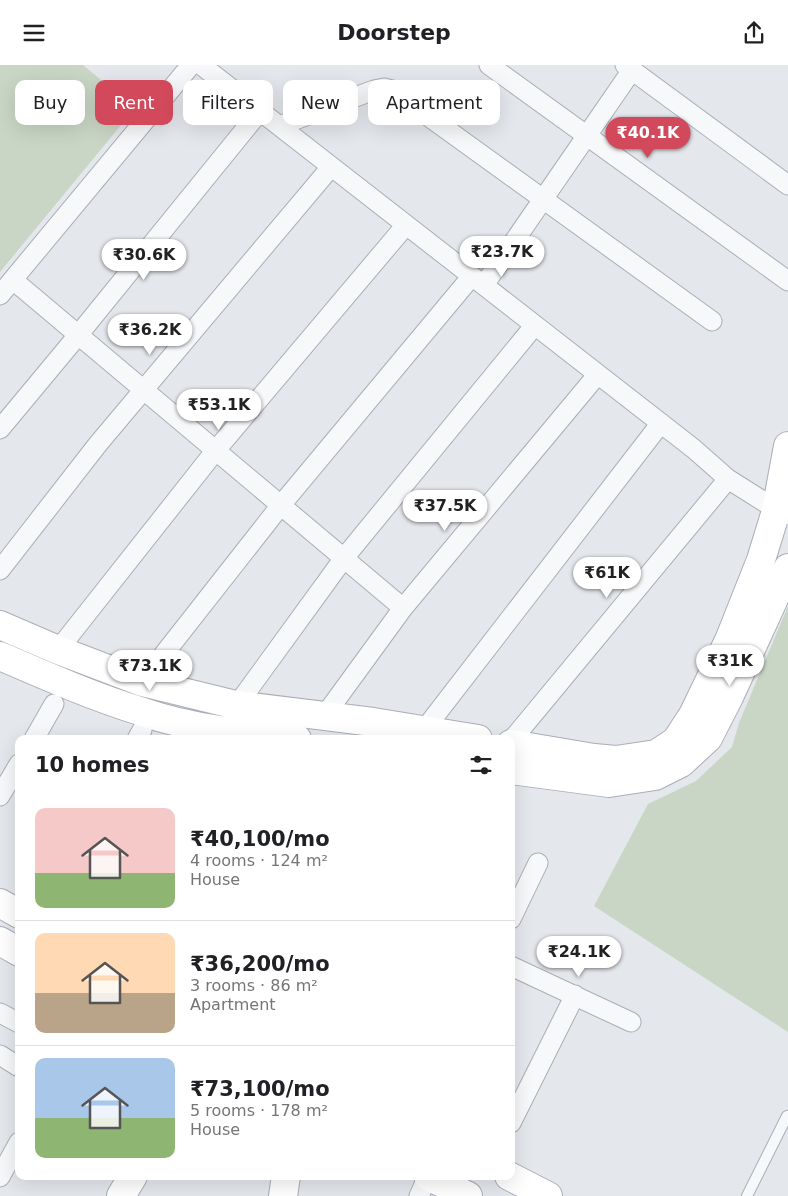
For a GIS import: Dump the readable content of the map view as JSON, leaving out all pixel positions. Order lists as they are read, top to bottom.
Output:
{
  "page": {
    "header": "Doorstep",
    "chip": [
      "Buy",
      "Rent",
      "Filters",
      "New",
      "Apartment"
    ],
    "price": [
      "₹40.1K",
      "₹23.7K",
      "₹30.6K",
      "₹36.2K",
      "₹53.1K",
      "₹37.5K",
      "₹61K",
      "₹31K",
      "₹73.1K",
      "₹24.1K"
    ],
    "heading": "10 homes",
    "list": [
      {
        "name": "₹40,100/mo",
        "note": "4 rooms · 124 m² · House"
      },
      {
        "name": "₹36,200/mo",
        "note": "3 rooms · 86 m² · Apartment"
      },
      {
        "name": "₹73,100/mo",
        "note": "5 rooms · 178 m² · House"
      }
    ]
  }
}
